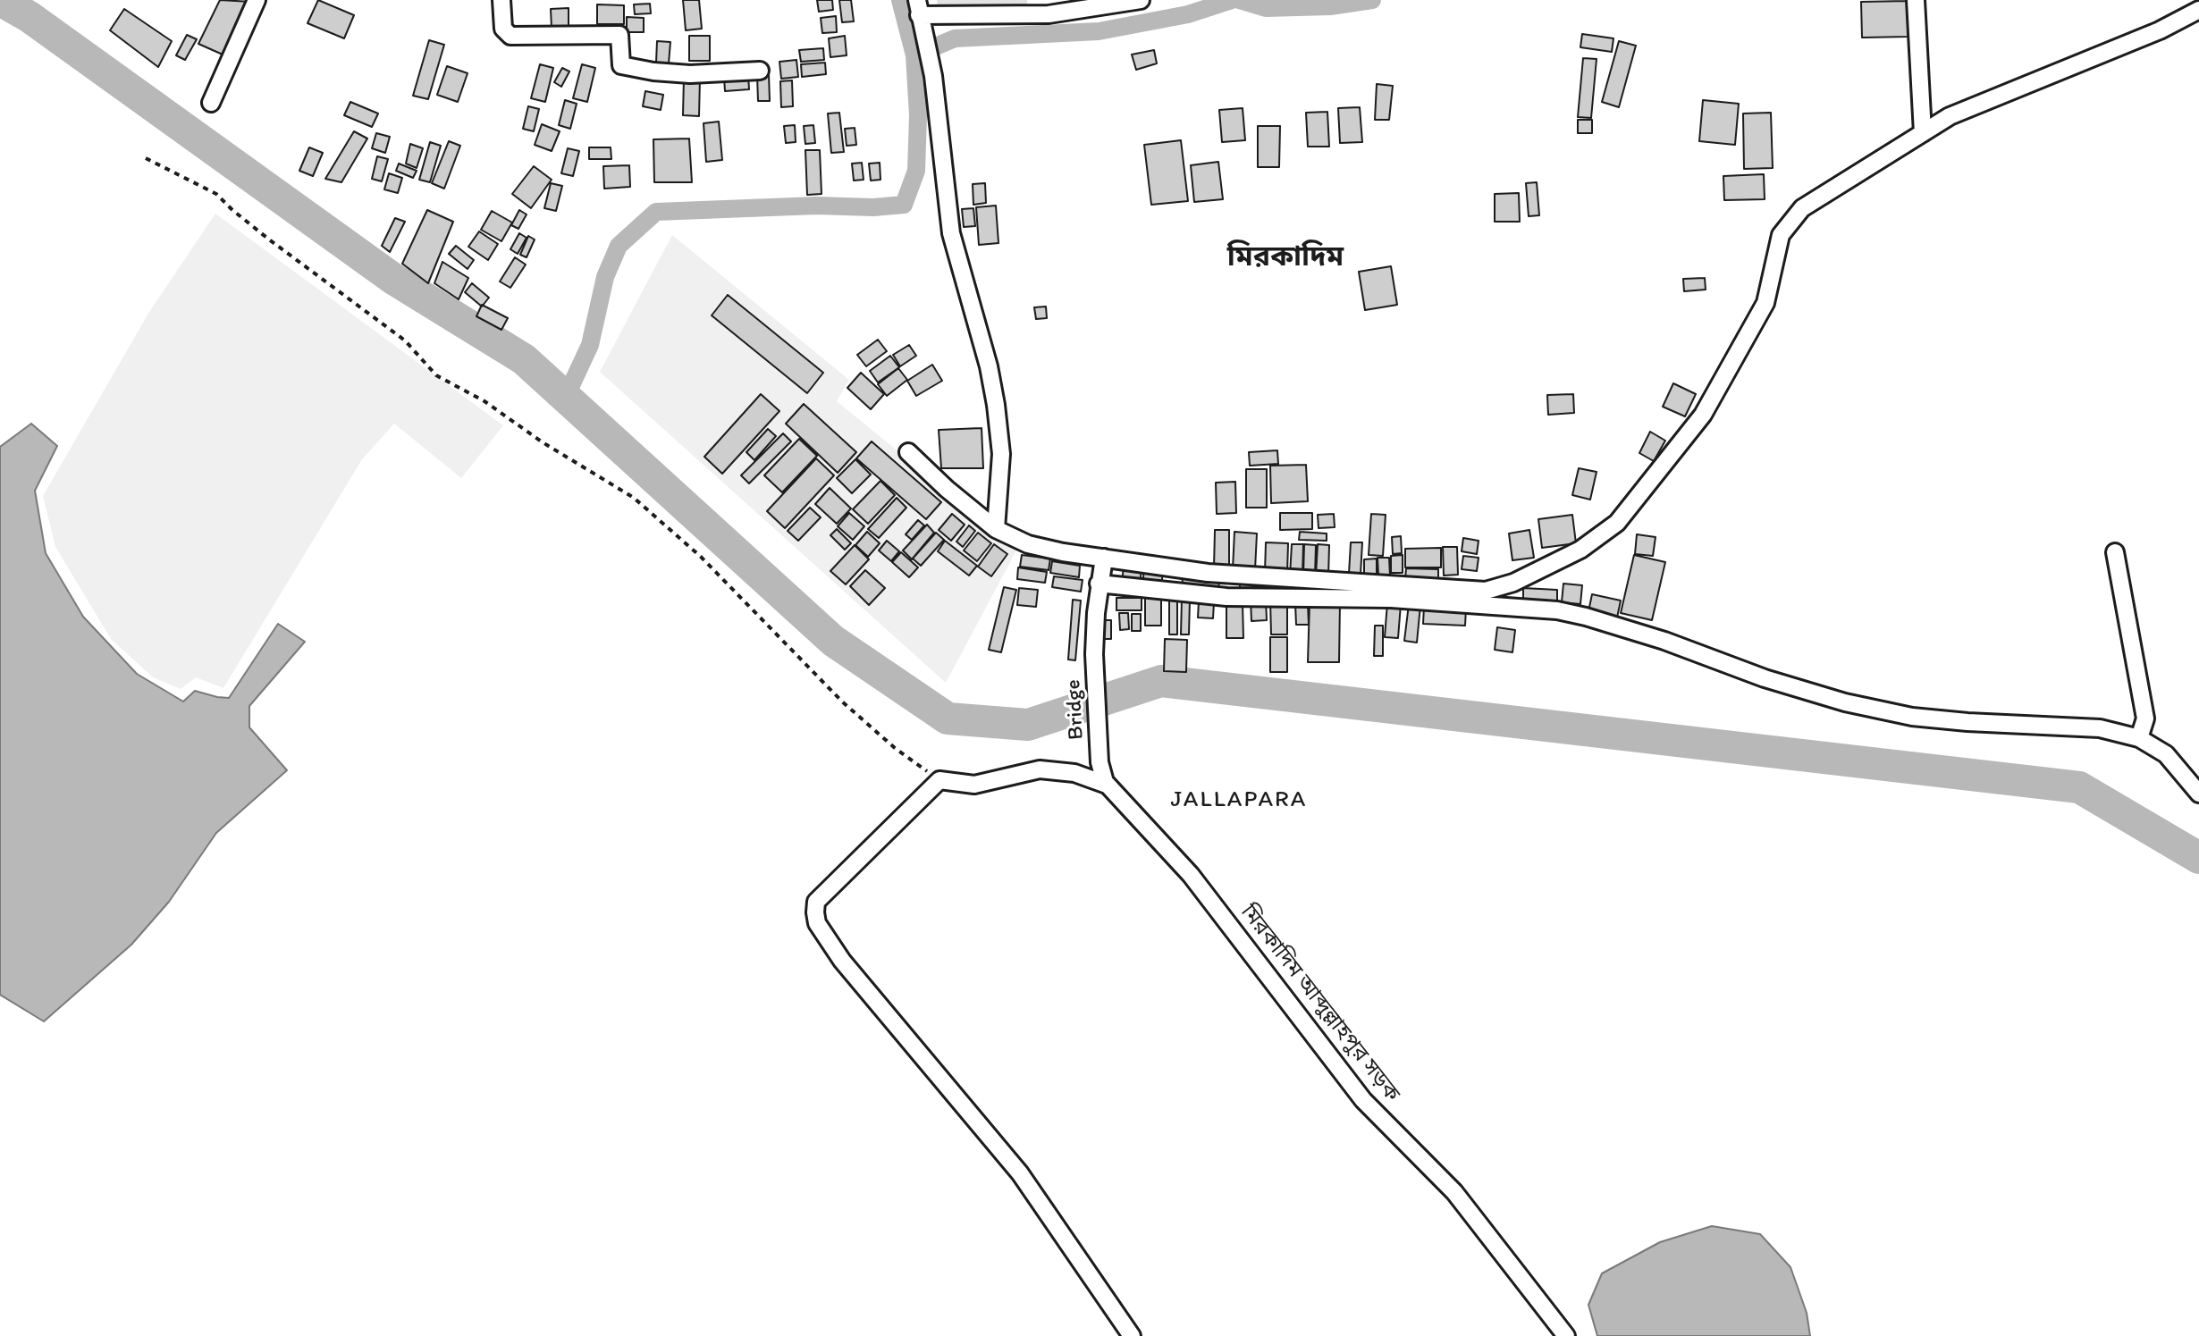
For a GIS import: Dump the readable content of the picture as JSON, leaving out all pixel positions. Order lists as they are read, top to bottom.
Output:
{
  "streets": {
    "street": ["Bridge", "মিরকাদিম আব্দুল্লাহপুর সড়ক"]
  },
  "crossings": [
    ["Bridge", "মিরকাদিম আব্দুল্লাহপুর সড়ক"]
  ],
  "districts": ["মিরকাদিম", "JALLAPARA"]
}
